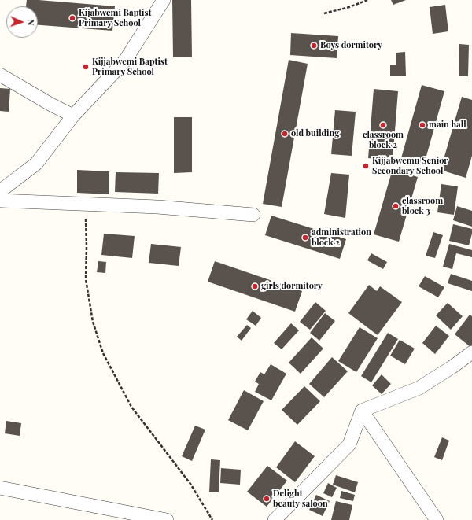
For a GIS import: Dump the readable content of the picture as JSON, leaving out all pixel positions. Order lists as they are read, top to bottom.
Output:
{
  "places": [
    "Kijabwemi Baptist Primary School",
    "Boys dormitory",
    "Kijjabwemi Baptist Primary School",
    "classroom block 2",
    "main hall",
    "old building",
    "Kijjabwemu Senior Secondary School",
    "classroom block 3",
    "administration block 2",
    "girls dormitory",
    "Delight beauty saloon"
  ],
  "north": "right"
}
